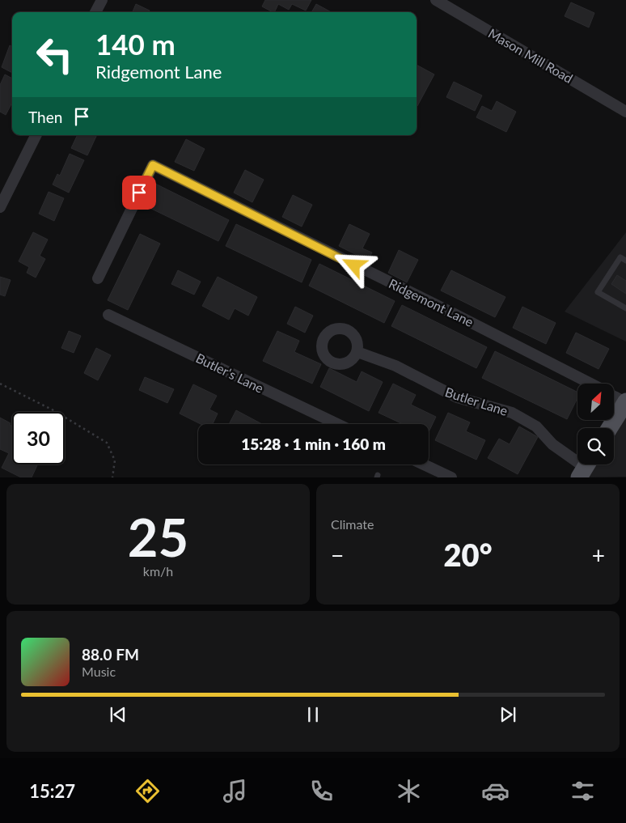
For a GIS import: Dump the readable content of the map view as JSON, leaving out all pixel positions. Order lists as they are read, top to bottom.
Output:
{
  "streets": {
    "street": [
      "Mason Mill Road",
      "Ridgemont Lane",
      "Butler's Lane",
      "Butler Lane"
    ]
  },
  "north": "top right",
  "page": {
    "turn": ["140 m", "Ridgemont Lane"],
    "then": "Then",
    "limit": "30",
    "trip": "15:28 · 1 min · 160 m",
    "tile": [
      ["25", "km/h"],
      "Climate"
    ],
    "heat": ["−", "20°", "+"],
    "song": ["88.0 FM", "Music"],
    "tabs": "15:27"
  }
}
